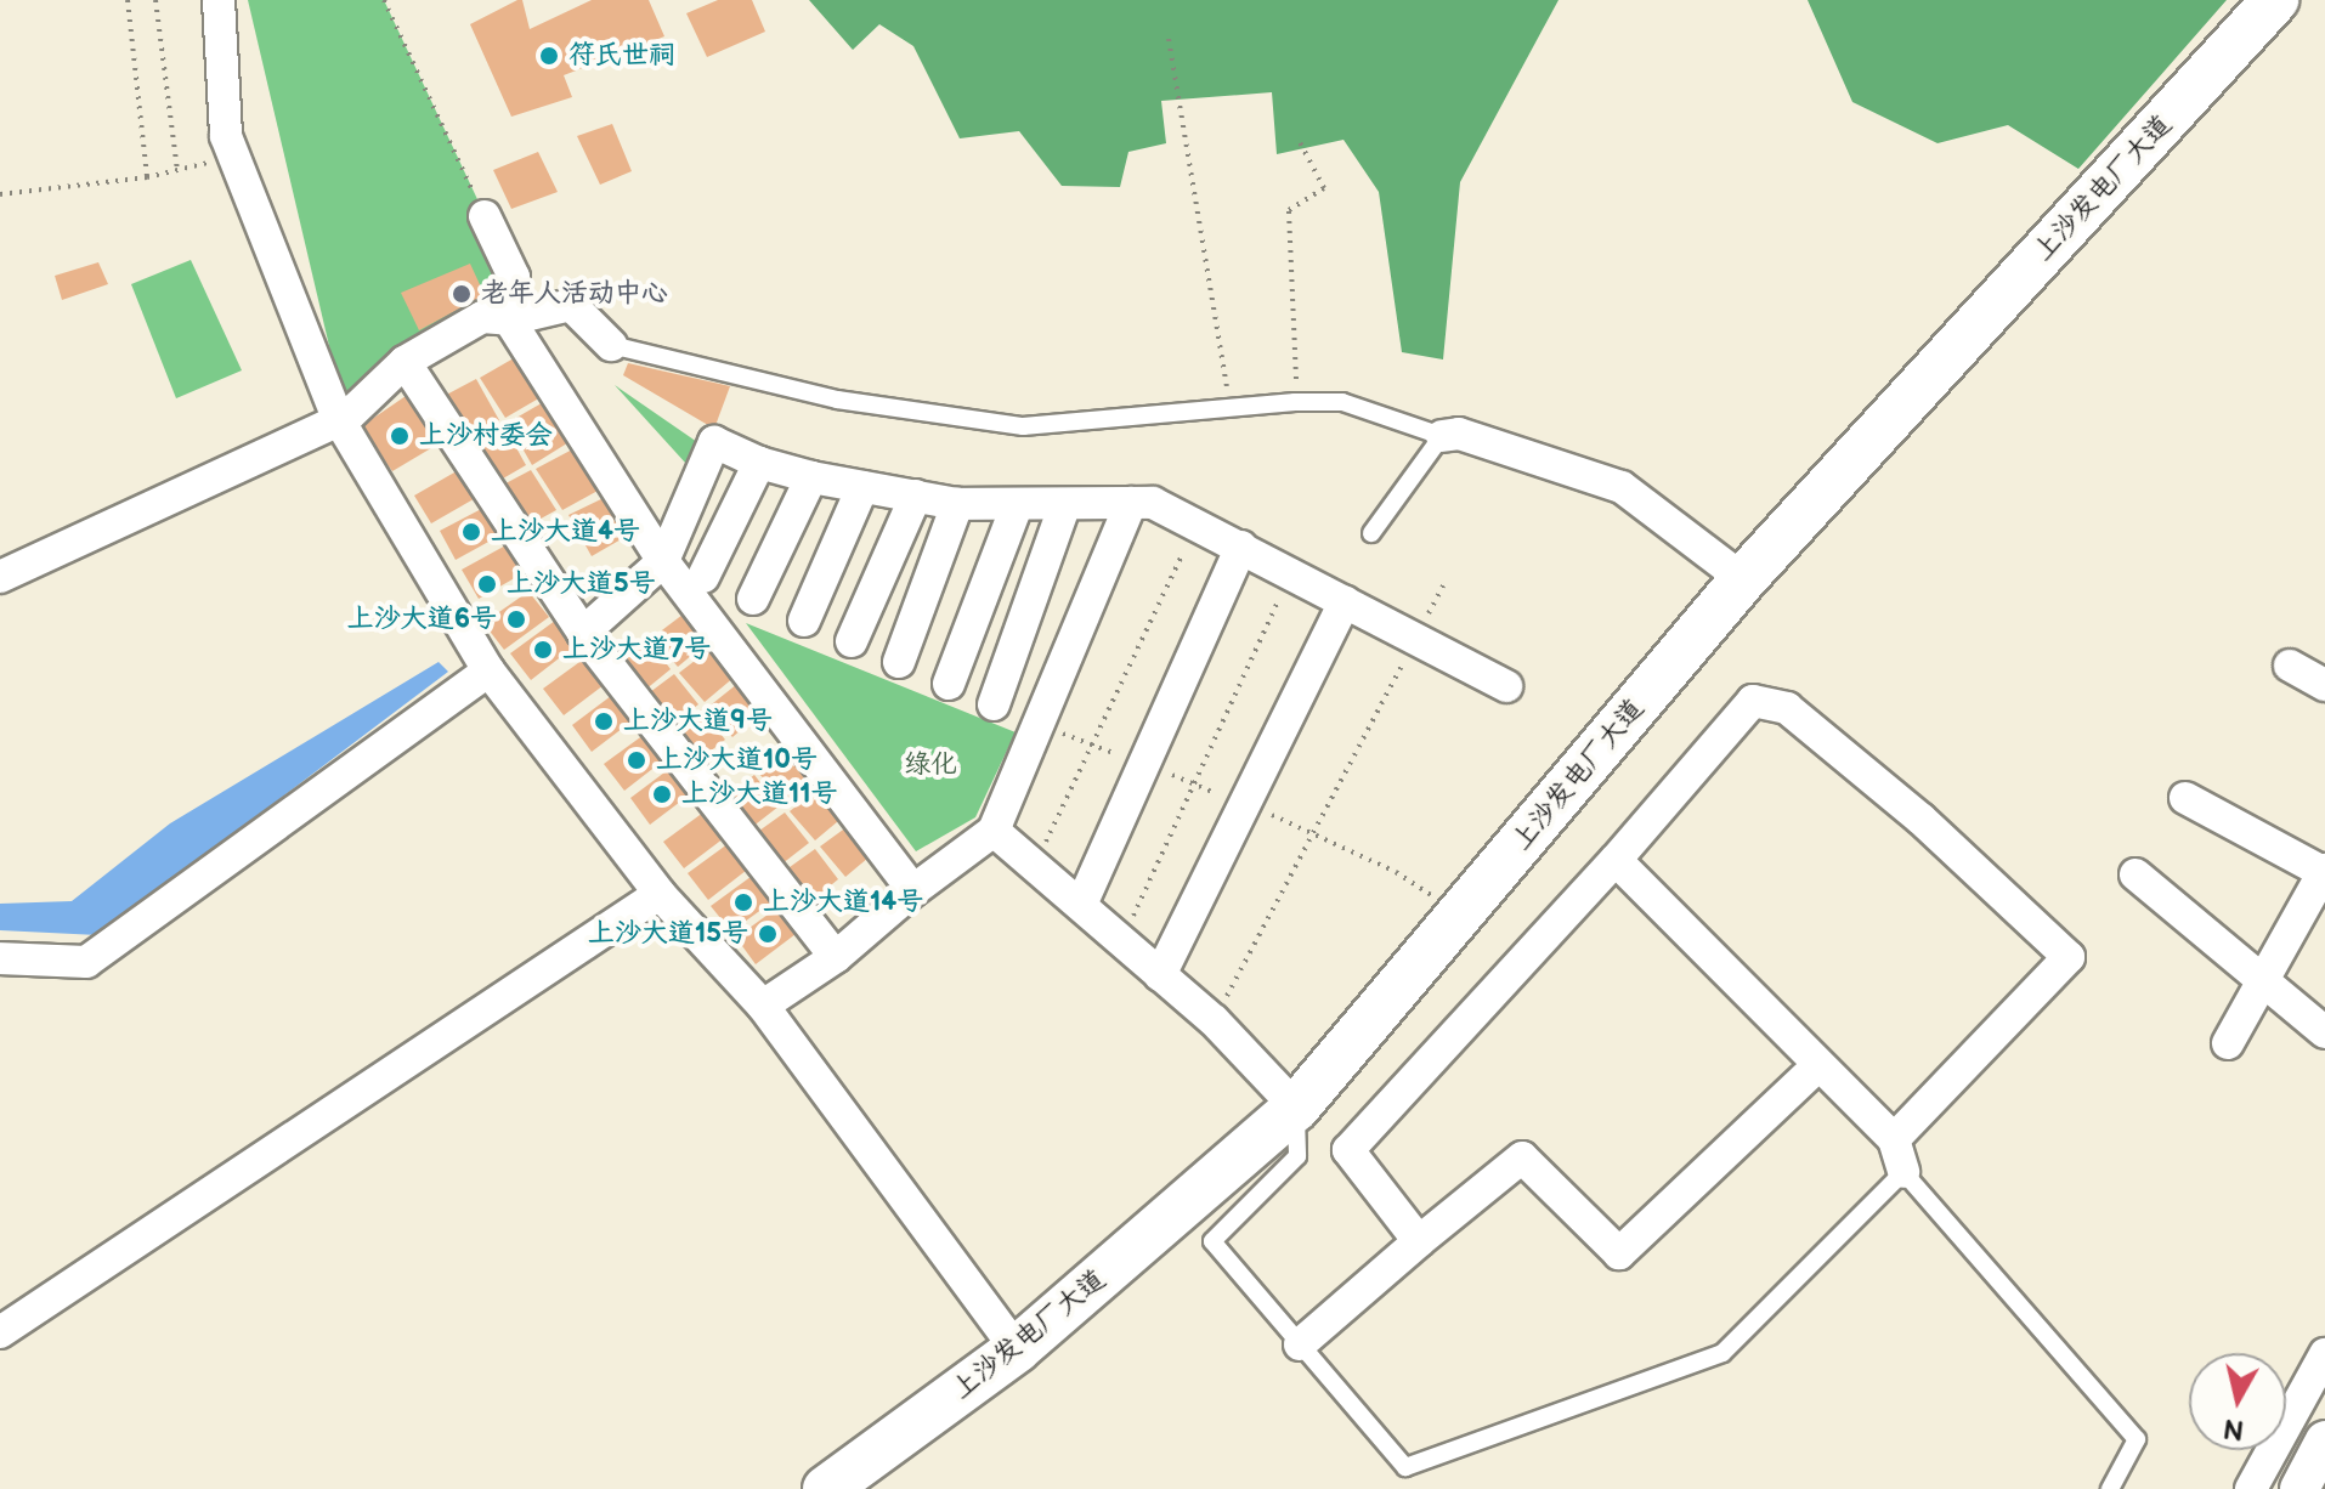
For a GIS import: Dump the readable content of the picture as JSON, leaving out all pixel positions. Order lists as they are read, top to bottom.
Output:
{
  "streets": {
    "main road": ["上沙发电厂大道"]
  },
  "parks": ["绿化"],
  "places": [
    "符氏世祠",
    "老年人活动中心",
    "上沙村委会",
    "上沙大道4号",
    "上沙大道5号",
    "上沙大道6号",
    "上沙大道7号",
    "上沙大道9号",
    "上沙大道10号",
    "上沙大道11号",
    "上沙大道14号",
    "上沙大道15号"
  ],
  "north": "bottom"
}
